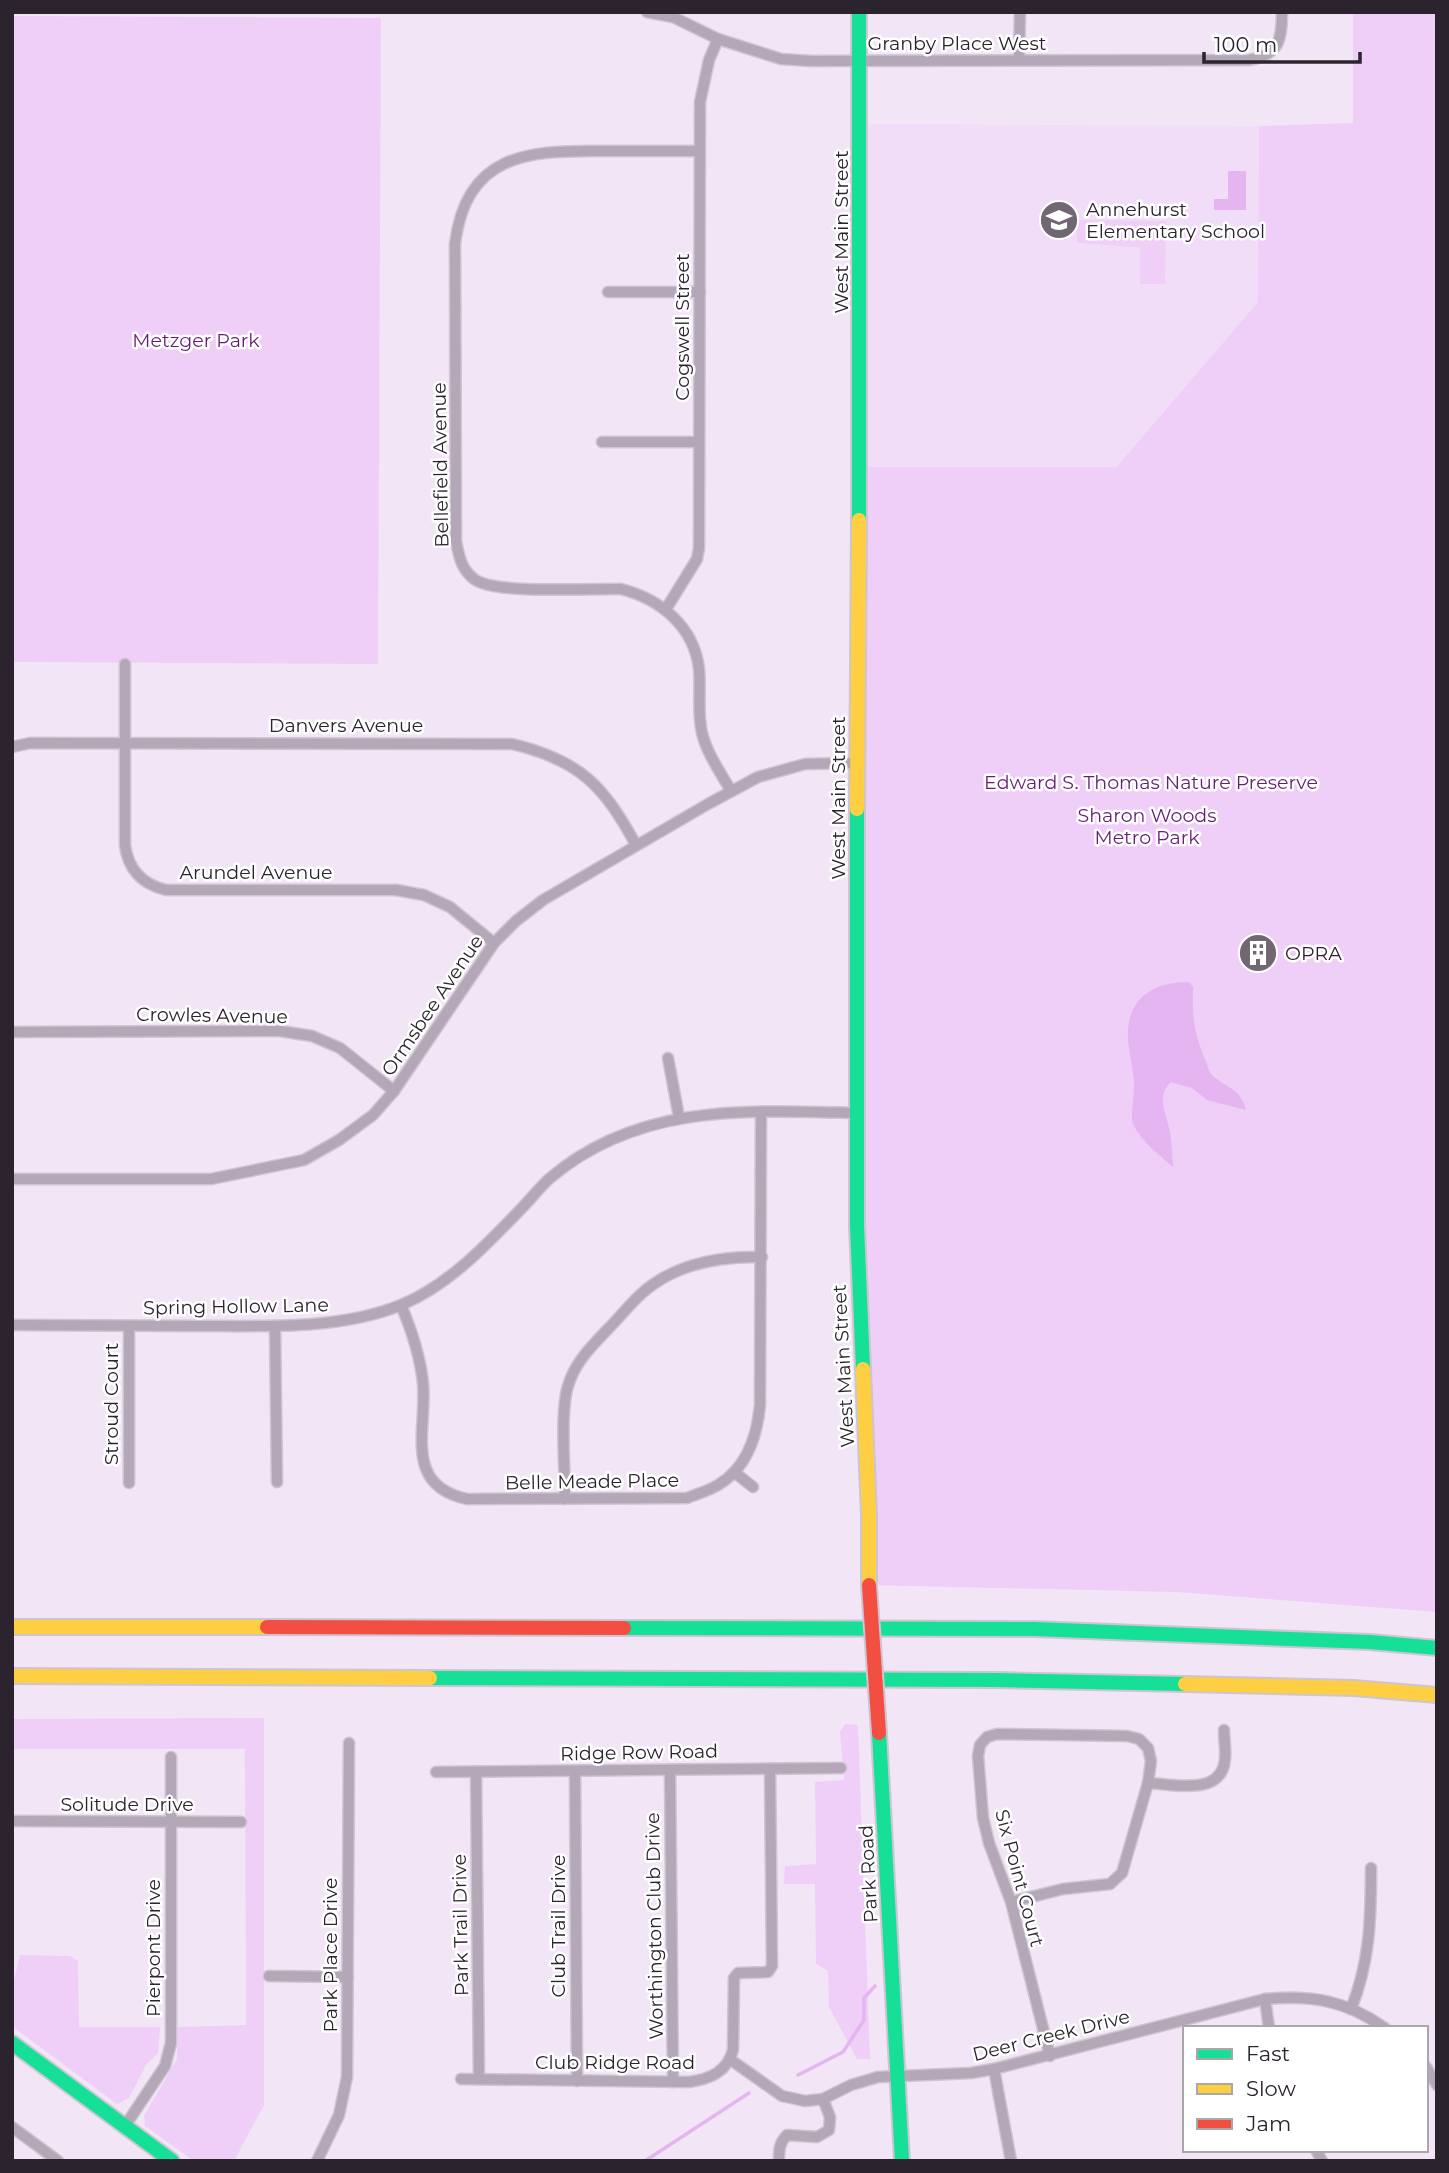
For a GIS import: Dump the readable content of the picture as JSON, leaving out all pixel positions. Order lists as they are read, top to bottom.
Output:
{
  "streets": {
    "main road": ["West Main Street", "Park Road"],
    "street": [
      "Granby Place West",
      "Cogswell Street",
      "Bellefield Avenue",
      "Danvers Avenue",
      "Arundel Avenue",
      "Ormsbee Avenue",
      "Crowles Avenue",
      "Spring Hollow Lane",
      "Stroud Court",
      "Belle Meade Place",
      "Ridge Row Road",
      "Solitude Drive",
      "Six Point Court",
      "Park Trail Drive",
      "Club Trail Drive",
      "Worthington Club Drive",
      "Pierpont Drive",
      "Park Place Drive",
      "Deer Creek Drive",
      "Club Ridge Road"
    ]
  },
  "crossings": [
    ["Granby Place West", "West Main Street"],
    ["Granby Place West", "Cogswell Street"],
    ["West Main Street", "Ormsbee Avenue"],
    ["West Main Street", "Spring Hollow Lane"],
    ["West Main Street", "Park Road"],
    ["Cogswell Street", "Bellefield Avenue"],
    ["Bellefield Avenue", "Ormsbee Avenue"],
    ["Danvers Avenue", "Arundel Avenue"],
    ["Danvers Avenue", "Ormsbee Avenue"],
    ["Arundel Avenue", "Ormsbee Avenue"],
    ["Ormsbee Avenue", "Crowles Avenue"],
    ["Spring Hollow Lane", "Stroud Court"],
    ["Spring Hollow Lane", "Belle Meade Place"],
    ["Ridge Row Road", "Park Trail Drive"],
    ["Ridge Row Road", "Club Trail Drive"],
    ["Ridge Row Road", "Worthington Club Drive"],
    ["Solitude Drive", "Pierpont Drive"],
    ["Park Road", "Deer Creek Drive"],
    ["Six Point Court", "Deer Creek Drive"],
    ["Park Trail Drive", "Club Ridge Road"],
    ["Club Trail Drive", "Club Ridge Road"],
    ["Worthington Club Drive", "Club Ridge Road"],
    ["Deer Creek Drive", "Club Ridge Road"]
  ],
  "parks": ["Metzger Park", "Edward S. Thomas Nature Preserve", "Sharon Woods Metro Park"],
  "places": {
    "school or university": ["Annehurst Elementary School"],
    "building": ["OPRA"]
  },
  "legend": ["Fast", "Slow", "Jam"],
  "scale_bar": "100 m"
}
